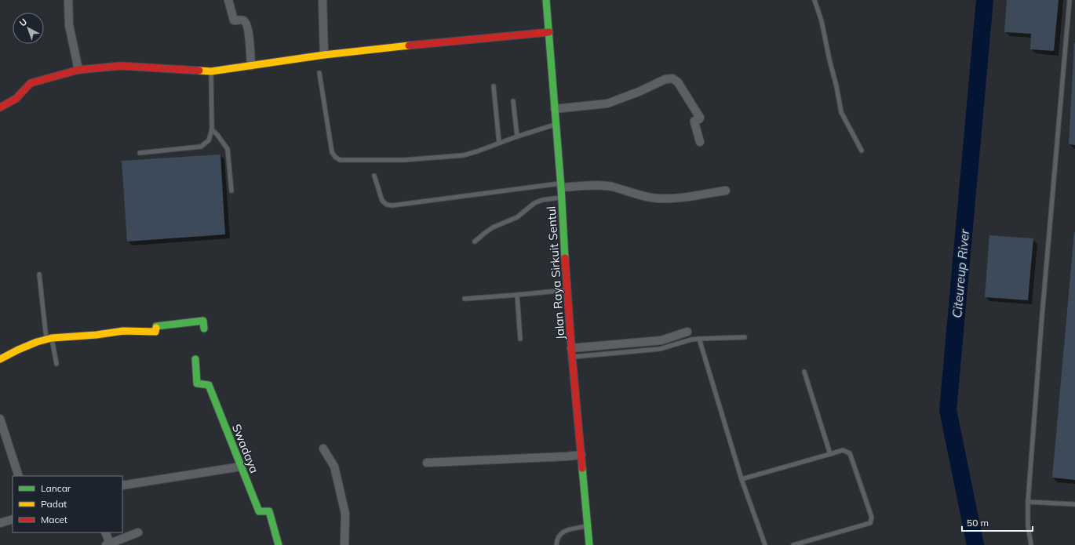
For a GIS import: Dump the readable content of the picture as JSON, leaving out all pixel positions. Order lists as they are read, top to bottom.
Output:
{
  "streets": {
    "street": ["Jalan Raya Sirkuit Sentul", "Swadaya"]
  },
  "water": ["Citeureup River"],
  "legend": ["Lancar", "Padat", "Macet"],
  "scale_bar": "50 m",
  "north": "top left"
}
